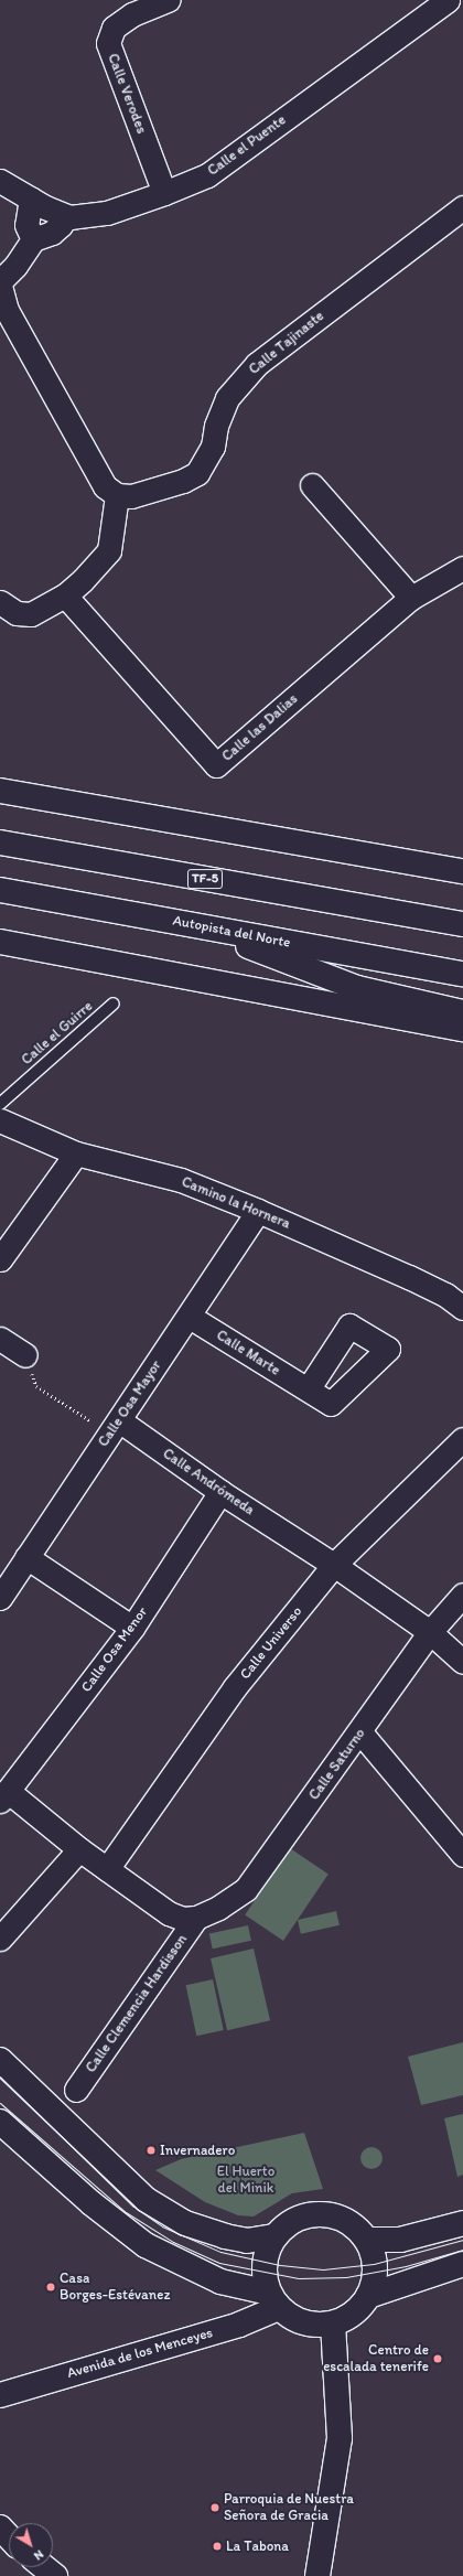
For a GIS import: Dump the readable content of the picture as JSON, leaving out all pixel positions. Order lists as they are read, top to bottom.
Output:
{
  "streets": {
    "main road": ["TF-5", "Autopista del Norte", "Avenida de los Menceyes"],
    "street": [
      "Calle Verodes",
      "Calle el Puente",
      "Calle Tajinaste",
      "Calle las Dalias",
      "Camino la Hornera",
      "Calle Marte",
      "Calle Osa Mayor",
      "Calle Andrómeda",
      "Calle Universo",
      "Calle Osa Menor",
      "Calle Saturno",
      "Calle Clemencia Hardisson"
    ],
    "lane": ["Calle el Guirre"]
  },
  "crossings": [
    ["Calle Verodes", "Calle el Puente"],
    ["Camino la Hornera", "Calle Osa Mayor"],
    ["Calle Marte", "Calle Osa Mayor"],
    ["Calle Osa Mayor", "Calle Andrómeda"],
    ["Calle Andrómeda", "Calle Universo"],
    ["Calle Andrómeda", "Calle Osa Menor"],
    ["Calle Andrómeda", "Calle Saturno"],
    ["Calle Saturno", "Calle Clemencia Hardisson"]
  ],
  "parks": ["El Huerto del Minik"],
  "places": [
    "Invernadero",
    "Casa Borges-Estévanez",
    "Centro de escalada tenerife",
    "Parroquia de Nuestra Señora de Gracia",
    "La Tabona"
  ],
  "north": "bottom right"
}
